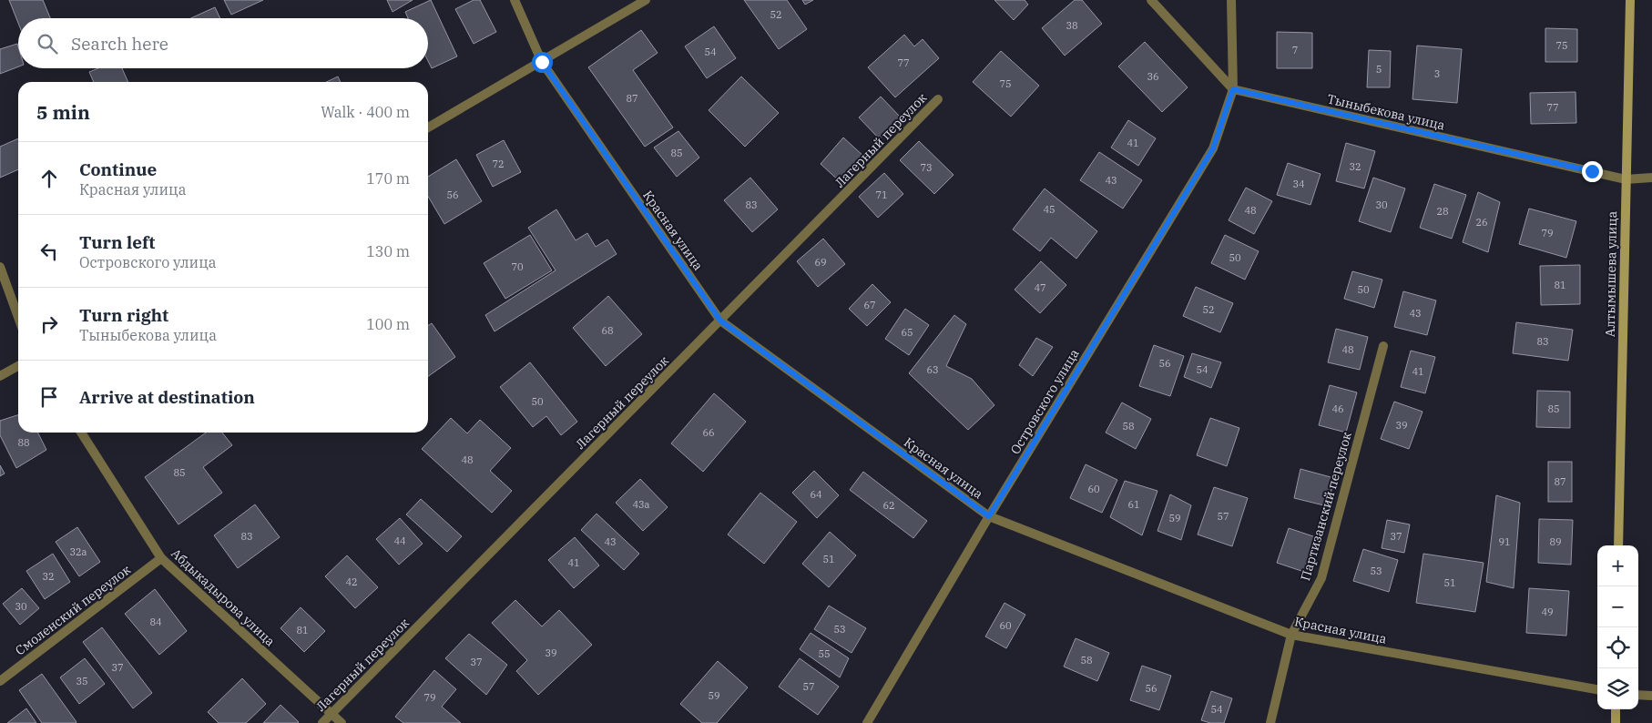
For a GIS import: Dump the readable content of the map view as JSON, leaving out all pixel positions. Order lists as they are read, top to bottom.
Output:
{
  "streets": {
    "main road": ["Алтымышева улица"],
    "street": [
      "Тыныбекова улица",
      "Лагерный переулок",
      "Красная улица",
      "Островского улица",
      "Партизанский переулок",
      "Абдыкадырова улица",
      "Смоленский переулок"
    ]
  },
  "crossings": [
    ["Тыныбекова улица", "Алтымышева улица"],
    ["Тыныбекова улица", "Островского улица"],
    ["Лагерный переулок", "Красная улица"],
    ["Лагерный переулок", "Абдыкадырова улица"],
    ["Красная улица", "Островского улица"],
    ["Красная улица", "Партизанский переулок"],
    ["Абдыкадырова улица", "Смоленский переулок"]
  ],
  "house_numbers": [
    "52",
    "38",
    "75",
    "7",
    "54",
    "77",
    "5",
    "3",
    "36",
    "75",
    "87",
    "77",
    "41",
    "85",
    "72",
    "32",
    "73",
    "43",
    "34",
    "56",
    "71",
    "83",
    "30",
    "45",
    "48",
    "28",
    "26",
    "79",
    "50",
    "69",
    "70",
    "81",
    "47",
    "50",
    "67",
    "52",
    "43",
    "68",
    "65",
    "83",
    "48",
    "56",
    "63",
    "54",
    "41",
    "50",
    "46",
    "85",
    "39",
    "58",
    "66",
    "88",
    "48",
    "85",
    "87",
    "60",
    "64",
    "43a",
    "61",
    "62",
    "57",
    "59",
    "83",
    "37",
    "44",
    "43",
    "91",
    "89",
    "32а",
    "51",
    "41",
    "53",
    "32",
    "42",
    "51",
    "30",
    "49",
    "84",
    "60",
    "53",
    "81",
    "39",
    "55",
    "58",
    "37",
    "37",
    "35",
    "57",
    "56",
    "59",
    "79",
    "54"
  ],
  "page": {
    "search": "Search here",
    "heading": ["5 min", "Walk · 400 m"],
    "list": [
      ["Continue", "Красная улица", "170 m"],
      ["Turn left", "Островского улица", "130 m"],
      ["Turn right", "Тыныбекова улица", "100 m"],
      "Arrive at destination"
    ],
    "map_buttons": ["+", "−"]
  }
}
